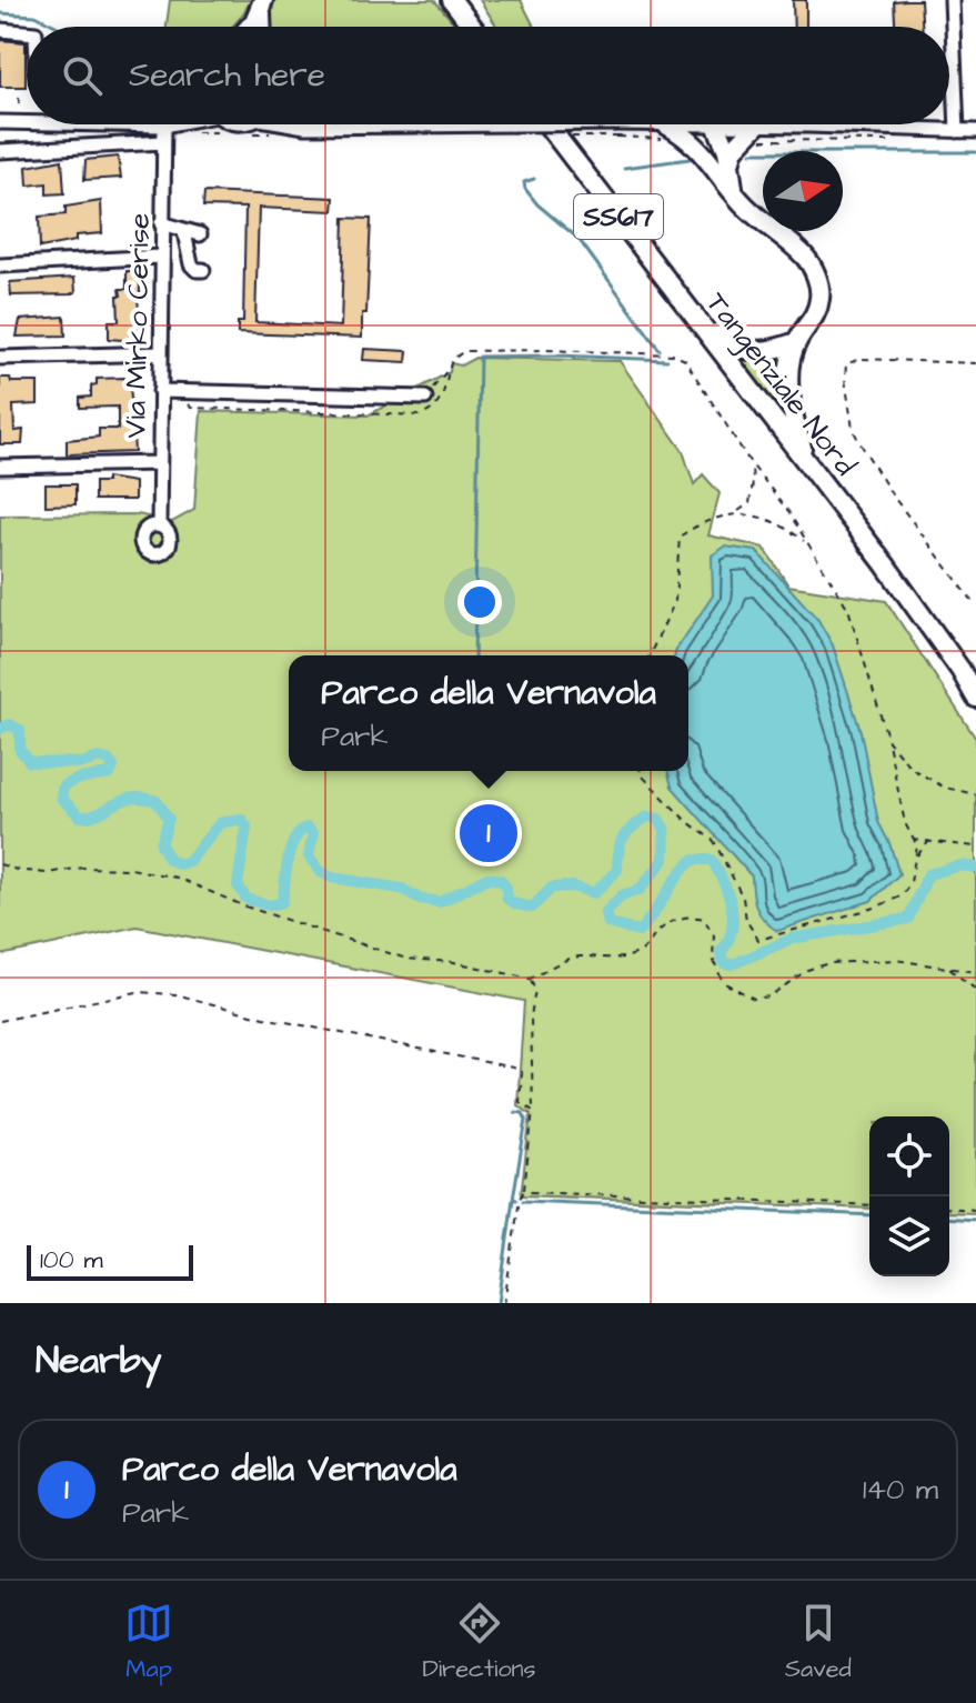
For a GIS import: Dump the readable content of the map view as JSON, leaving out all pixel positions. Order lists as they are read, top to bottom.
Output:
{
  "streets": {
    "highway": ["SS617", "Tangenziale Nord"],
    "street": ["Via Mirko Cerise"]
  },
  "scale_bar": "100 m",
  "north": "right",
  "page": {
    "search": "Search here",
    "popup": ["Parco della Vernavola", "Park"],
    "pins": "1",
    "scale": "100 m",
    "heading": "Nearby",
    "list": [
      {
        "mark": "1",
        "name": "Parco della Vernavola",
        "note": "Park",
        "value": "140 m"
      }
    ],
    "nav": ["Map", "Directions", "Saved"]
  }
}
